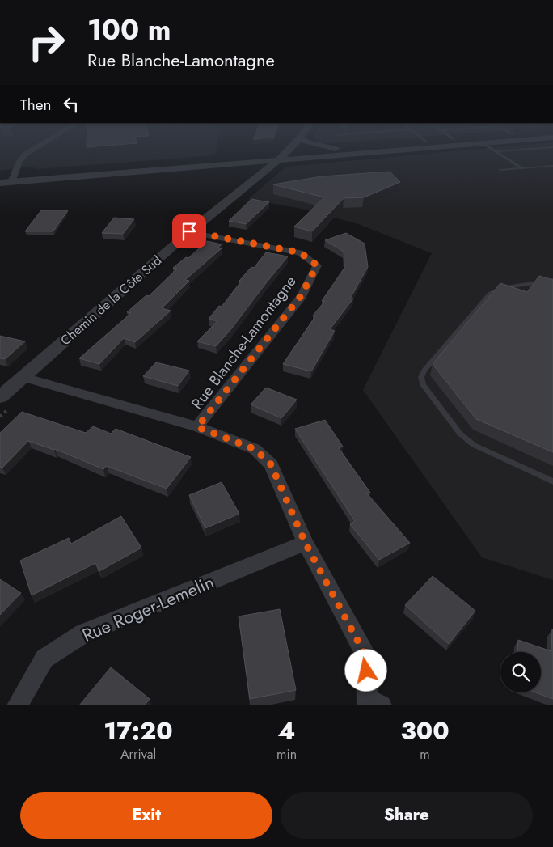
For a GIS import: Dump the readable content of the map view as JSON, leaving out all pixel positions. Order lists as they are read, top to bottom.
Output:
{
  "streets": {
    "street": ["Chemin de la Côte Sud", "Rue Blanche-Lamontagne", "Rue Roger-Lemelin"]
  },
  "crossings": [
    ["Chemin de la Côte Sud", "Rue Blanche-Lamontagne"]
  ],
  "page": {
    "turn": ["100 m", "Rue Blanche-Lamontagne"],
    "then": "Then",
    "eta": [
      "17:20",
      "Arrival",
      "4",
      "min",
      "300",
      "m"
    ],
    "buttons": ["Exit", "Share"]
  }
}
